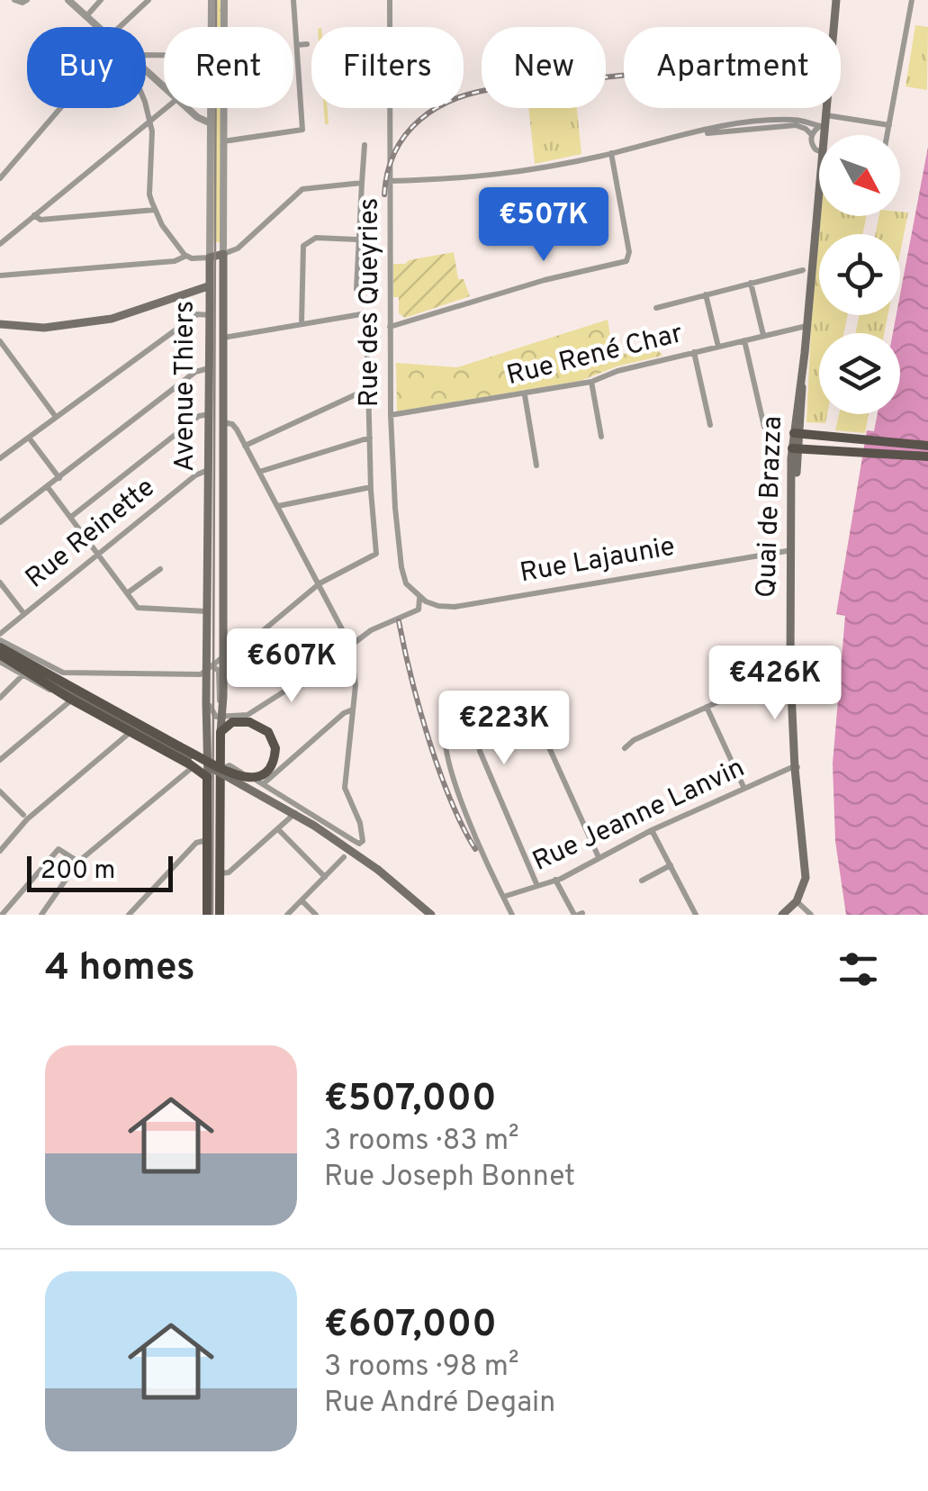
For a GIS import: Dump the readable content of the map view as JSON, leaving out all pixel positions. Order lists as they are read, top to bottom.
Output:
{
  "streets": {
    "main road": ["Avenue Thiers", "Quai de Brazza"],
    "street": [
      "Rue des Queyries",
      "Rue René Char",
      "Rue Reinette",
      "Rue Lajaunie",
      "Rue Jeanne Lanvin"
    ]
  },
  "crossings": [
    ["Rue des Queyries", "Rue René Char"],
    ["Rue des Queyries", "Rue Lajaunie"],
    ["Rue René Char", "Quai de Brazza"],
    ["Avenue Thiers", "Rue Reinette"],
    ["Quai de Brazza", "Rue Lajaunie"],
    ["Quai de Brazza", "Rue Jeanne Lanvin"]
  ],
  "scale_bar": "200 m",
  "north": "bottom right",
  "page": {
    "chip": [
      "Buy",
      "Rent",
      "Filters",
      "New",
      "Apartment"
    ],
    "price": [
      "€507K",
      "€607K",
      "€426K",
      "€223K"
    ],
    "scale": "200 m",
    "heading": "4 homes",
    "list": [
      {
        "name": "€507,000",
        "note": "3 rooms · 83 m² · Rue Joseph Bonnet"
      },
      {
        "name": "€607,000",
        "note": "3 rooms · 98 m² · Rue André Degain"
      }
    ]
  }
}
